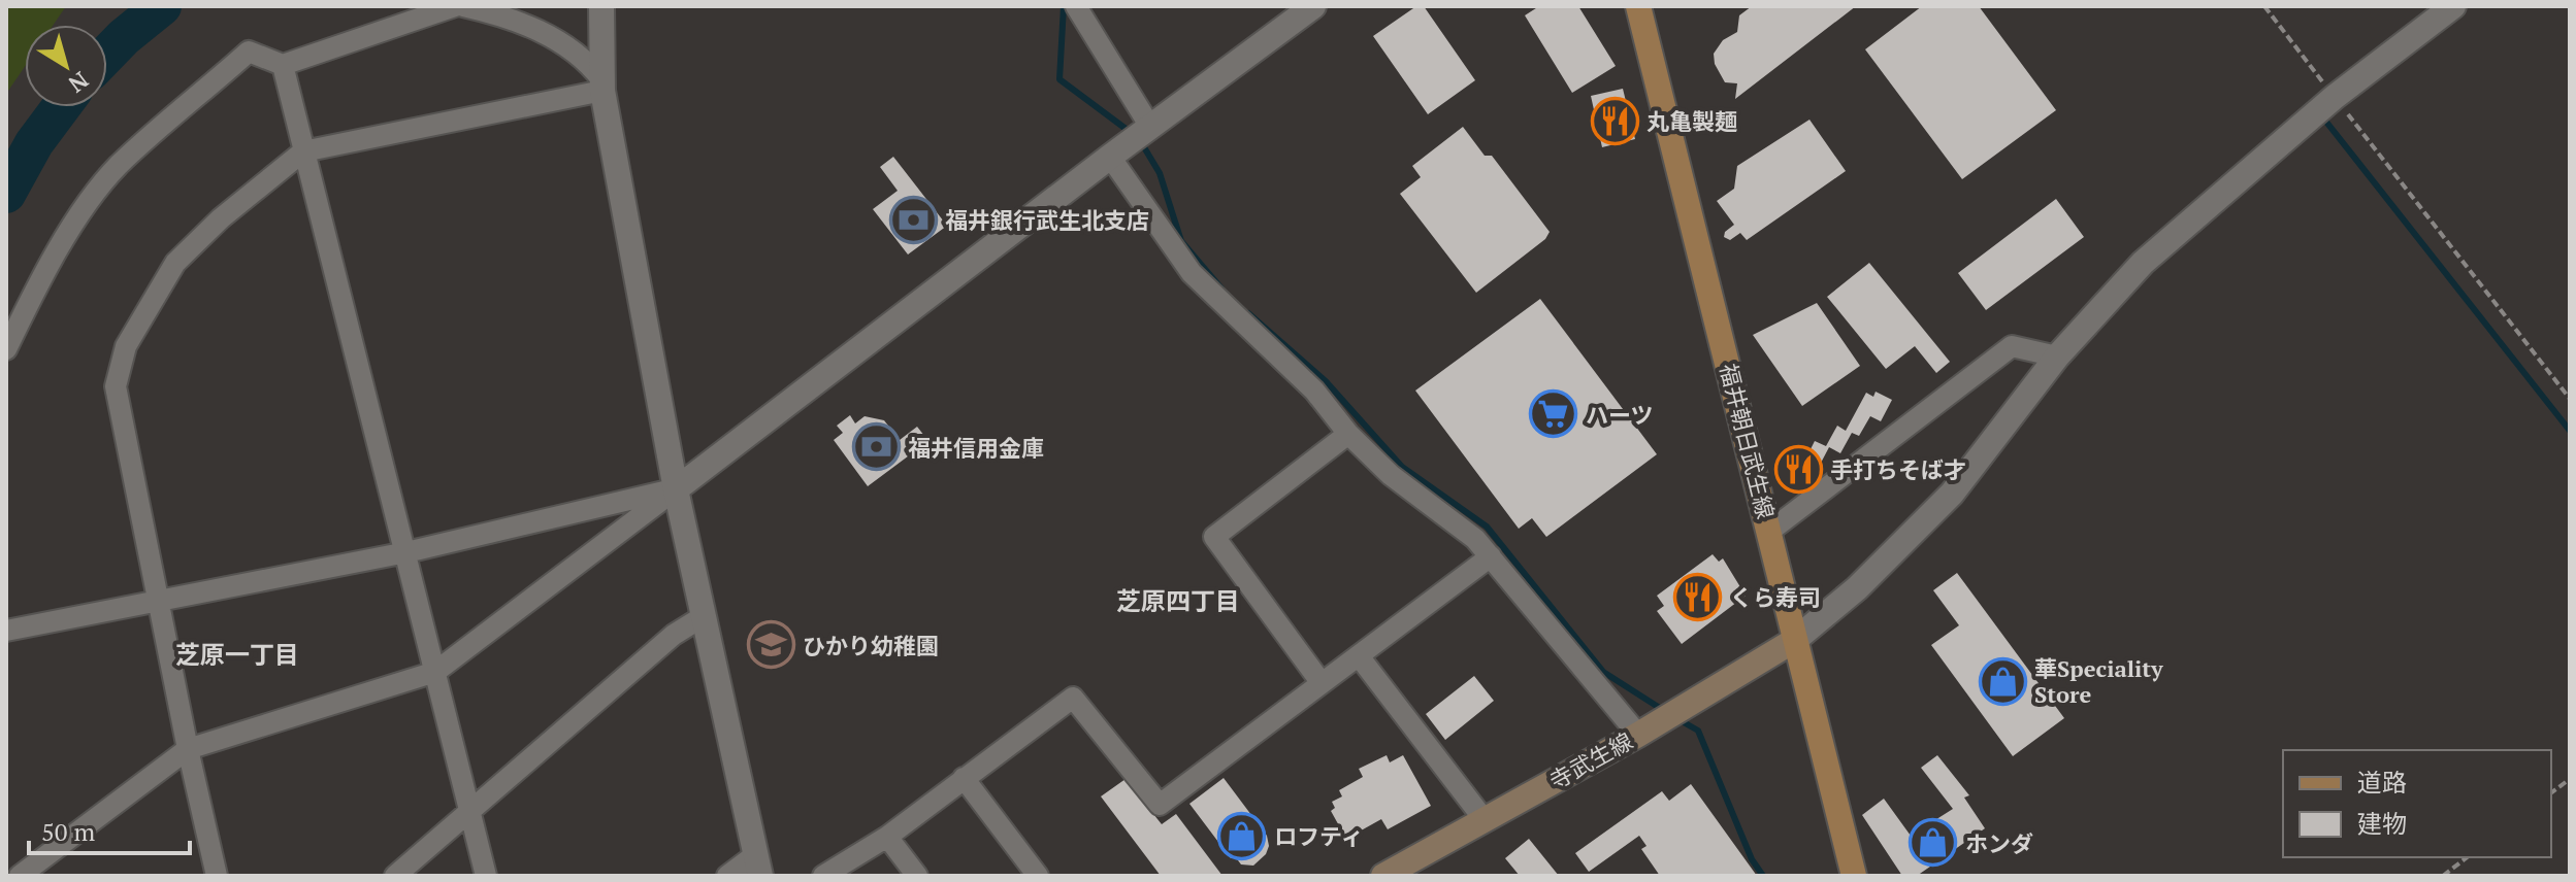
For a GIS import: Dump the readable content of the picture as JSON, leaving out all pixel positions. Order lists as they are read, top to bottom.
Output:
{
  "streets": {
    "main road": ["福井朝日武生線", "寺武生線"]
  },
  "crossings": [
    ["福井朝日武生線", "寺武生線"]
  ],
  "districts": ["芝原四丁目", "芝原一丁目"],
  "places": {
    "restaurant": ["丸亀製麺", "手打ちそば才", "くら寿司"],
    "bank": ["福井銀行武生北支店", "福井信用金庫"],
    "supermarket": ["ハーツ"],
    "school or university": ["ひかり幼稚園"],
    "shop": ["華Speciality Store", "ロフティ", "ホンダ"]
  },
  "legend": ["道路", "建物"],
  "scale_bar": "50 m",
  "north": "bottom right"
}
